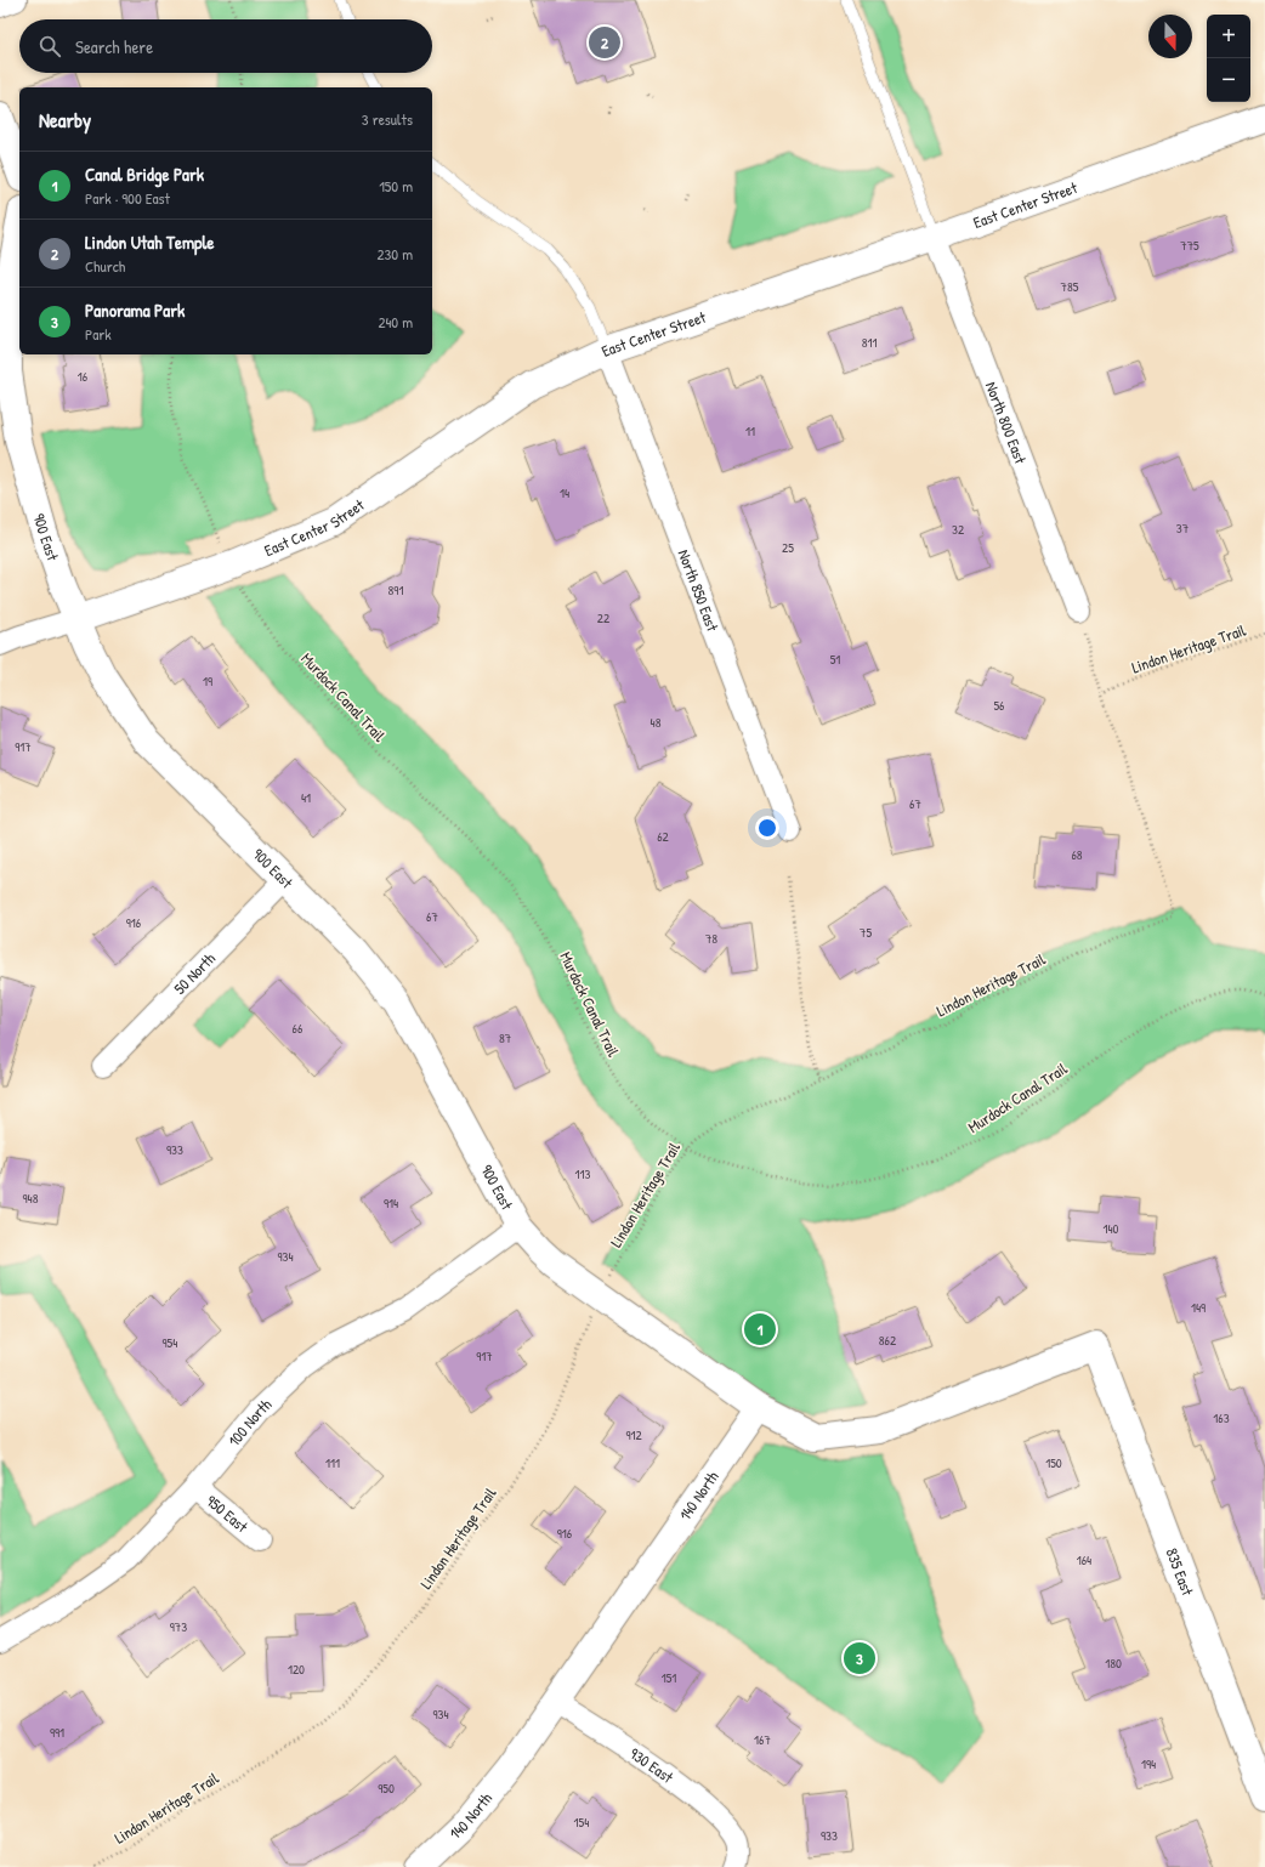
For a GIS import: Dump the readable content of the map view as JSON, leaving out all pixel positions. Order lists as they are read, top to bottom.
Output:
{
  "streets": {
    "street": [
      "East Center Street",
      "North 800 East",
      "900 East",
      "North 850 East",
      "50 North",
      "100 North",
      "140 North",
      "950 East",
      "835 East",
      "930 East"
    ],
    "path": ["Lindon Heritage Trail", "Murdock Canal Trail"]
  },
  "crossings": [
    ["East Center Street", "North 800 East"],
    ["East Center Street", "900 East"],
    ["East Center Street", "North 850 East"],
    ["900 East", "Lindon Heritage Trail"],
    ["900 East", "50 North"],
    ["900 East", "100 North"],
    ["900 East", "140 North"],
    ["900 East", "835 East"],
    ["Lindon Heritage Trail", "Murdock Canal Trail"],
    ["100 North", "950 East"],
    ["140 North", "835 East"],
    ["140 North", "930 East"]
  ],
  "house_numbers": [
    "775",
    "785",
    "811",
    "16",
    "11",
    "14",
    "37",
    "32",
    "25",
    "891",
    "22",
    "51",
    "19",
    "56",
    "48",
    "917",
    "41",
    "67",
    "62",
    "68",
    "67",
    "916",
    "75",
    "78",
    "66",
    "87",
    "933",
    "113",
    "948",
    "914",
    "140",
    "934",
    "149",
    "862",
    "954",
    "917",
    "163",
    "912",
    "111",
    "150",
    "916",
    "164",
    "973",
    "180",
    "120",
    "151",
    "934",
    "991",
    "167",
    "194",
    "950",
    "154",
    "933"
  ],
  "north": "bottom",
  "page": {
    "map_buttons": ["+", "−"],
    "search": "Search here",
    "pins": ["2", "1", "3"],
    "heading": ["Nearby", "3 results"],
    "list": [
      {
        "mark": "1",
        "name": "Canal Bridge Park",
        "note": "Park · 900 East",
        "value": "150 m"
      },
      {
        "mark": "2",
        "name": "Lindon Utah Temple",
        "note": "Church",
        "value": "230 m"
      },
      {
        "mark": "3",
        "name": "Panorama Park",
        "note": "Park",
        "value": "240 m"
      }
    ]
  }
}
